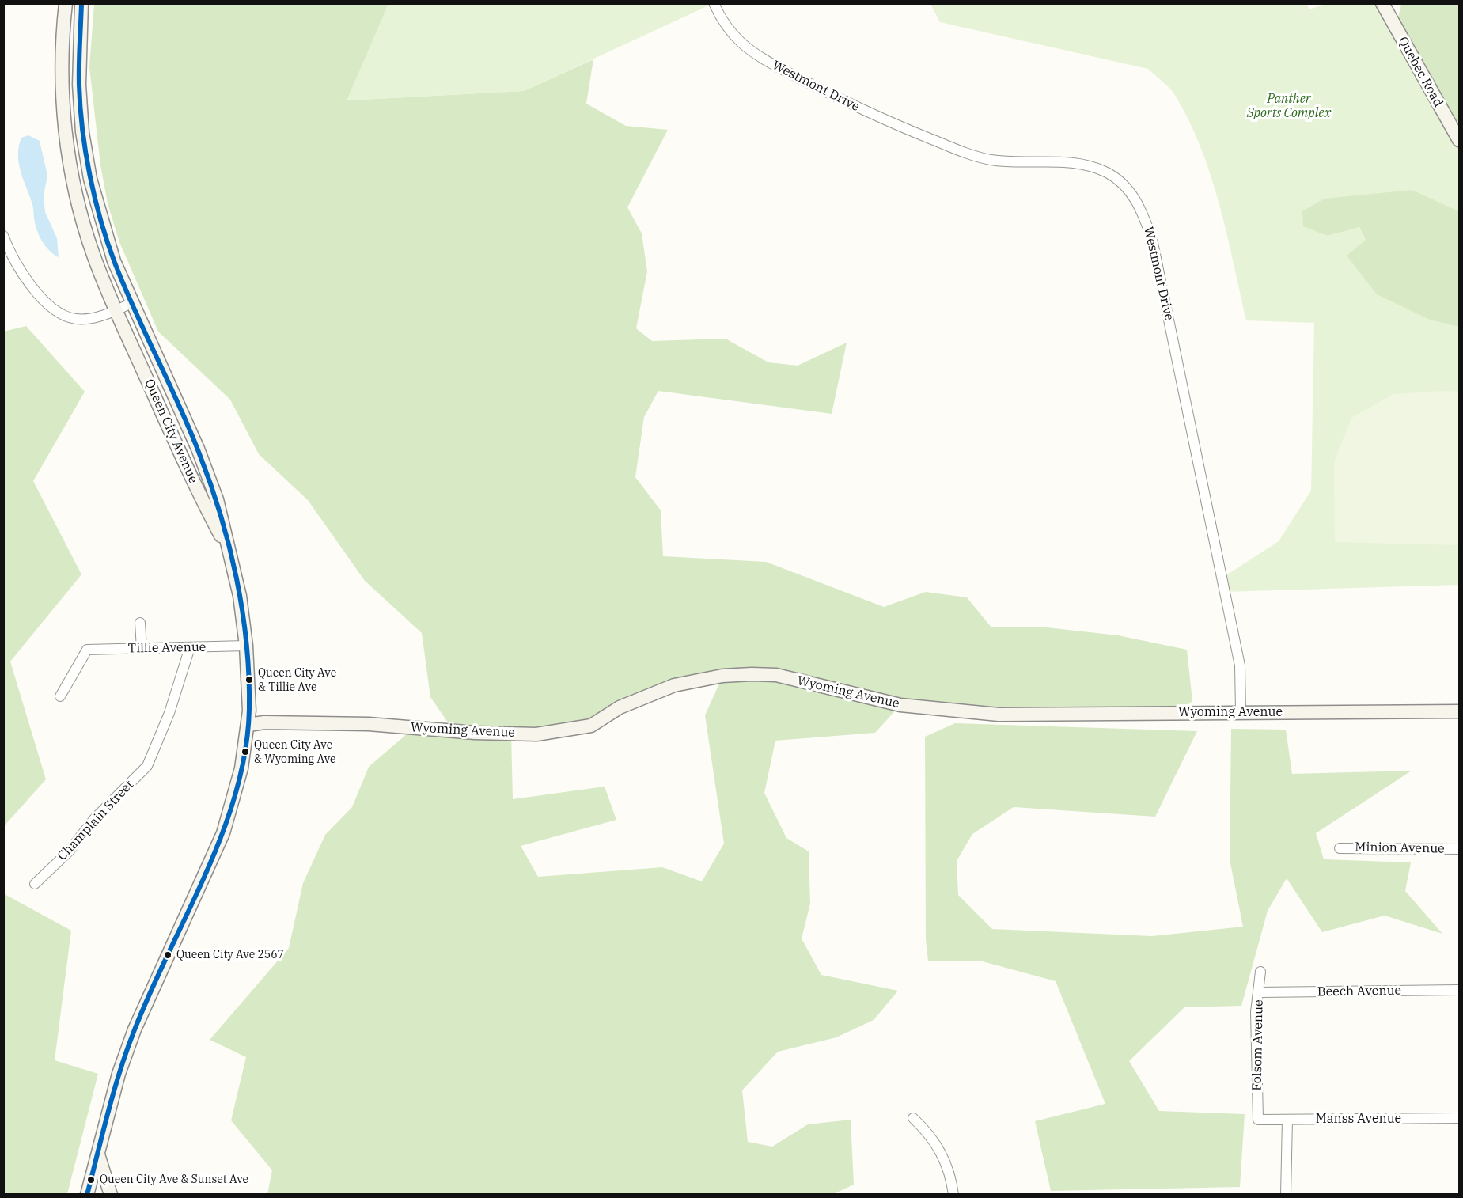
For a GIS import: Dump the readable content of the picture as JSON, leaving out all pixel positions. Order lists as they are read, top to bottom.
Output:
{
  "streets": {
    "main road": ["Quebec Road", "Queen City Avenue", "Wyoming Avenue"],
    "street": [
      "Westmont Drive",
      "Tillie Avenue",
      "Champlain Street",
      "Minion Avenue",
      "Beech Avenue",
      "Folsom Avenue",
      "Manss Avenue"
    ]
  },
  "crossings": [
    ["Westmont Drive", "Wyoming Avenue"],
    ["Queen City Avenue", "Tillie Avenue"],
    ["Queen City Avenue", "Wyoming Avenue"],
    ["Tillie Avenue", "Champlain Street"],
    ["Beech Avenue", "Folsom Avenue"],
    ["Folsom Avenue", "Manss Avenue"]
  ],
  "parks": ["Panther Sports Complex"],
  "places": [
    "Queen City Ave & Tillie Ave",
    "Queen City Ave & Wyoming Ave",
    "Queen City Ave 2567",
    "Queen City Ave & Sunset Ave"
  ]
}
